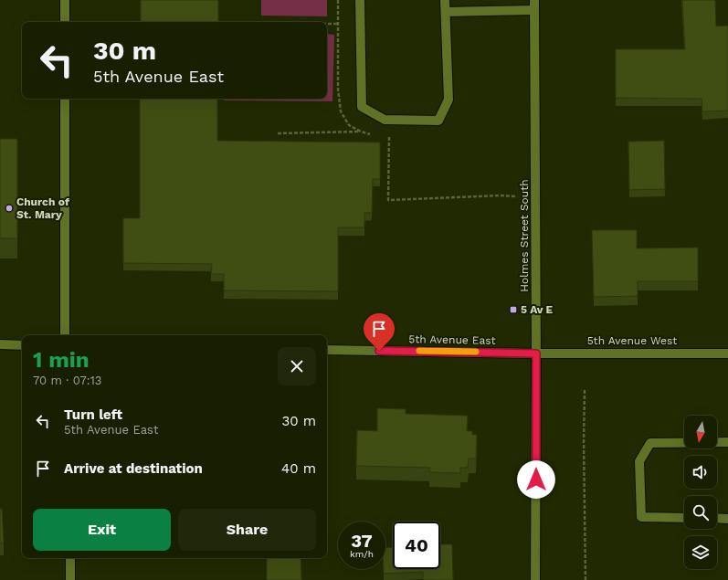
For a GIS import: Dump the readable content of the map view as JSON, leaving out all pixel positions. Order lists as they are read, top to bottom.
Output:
{
  "streets": {
    "street": ["Holmes Street South", "5th Avenue East", "5th Avenue West"]
  },
  "crossings": [
    ["Holmes Street South", "5th Avenue East"],
    ["Holmes Street South", "5th Avenue West"],
    ["5th Avenue East", "5th Avenue West"]
  ],
  "places": {
    "other": ["Church of St. Mary"],
    "transit": ["5 Av E"]
  },
  "north": "bottom",
  "page": {
    "turn": ["30 m", "5th Avenue East"],
    "heading": ["1 min", "70 m · 07:13"],
    "list": [
      {
        "name": "Turn left",
        "note": "5th Avenue East",
        "value": "30 m"
      },
      {
        "name": "Arrive at destination",
        "value": "40 m"
      }
    ],
    "buttons": ["Exit", "Share"],
    "speed": "37 km/h",
    "limit": "40"
  }
}
